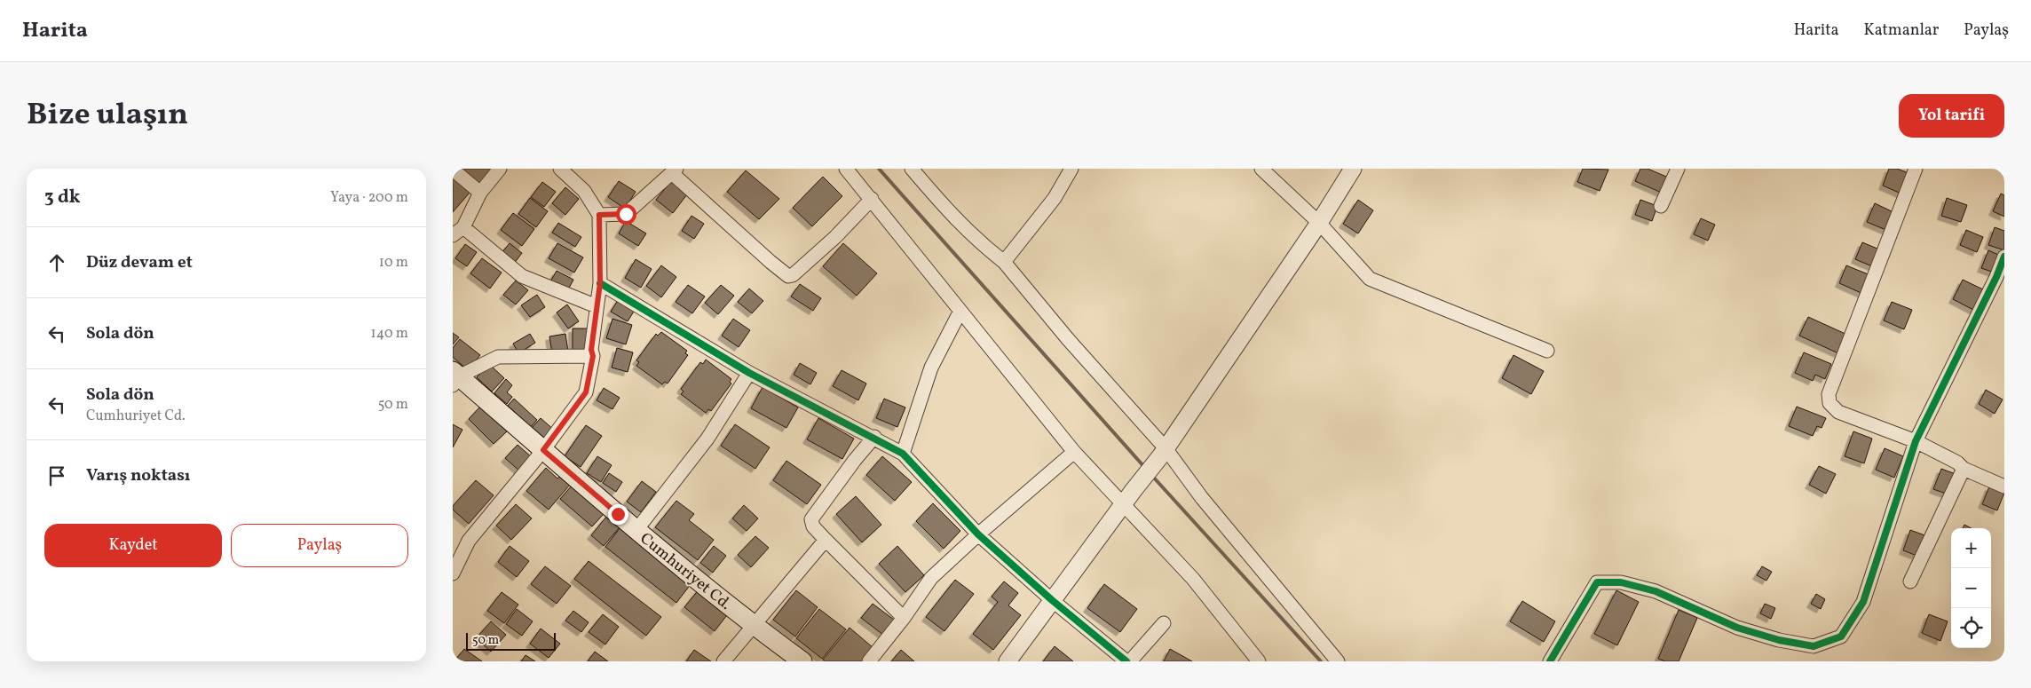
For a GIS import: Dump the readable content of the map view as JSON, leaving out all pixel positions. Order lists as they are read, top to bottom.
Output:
{
  "streets": {
    "main road": ["Cumhuriyet Cd."]
  },
  "scale_bar": "50 m",
  "page": {
    "header": "Harita",
    "nav": ["Harita", "Katmanlar", "Paylaş"],
    "title": "Bize ulaşın",
    "buttons": [
      "Yol tarifi",
      ["Kaydet", "Paylaş"]
    ],
    "heading": ["3 dk", "Yaya · 200 m"],
    "list": [
      ["Düz devam et", "10 m"],
      ["Sola dön", "140 m"],
      ["Sola dön", "Cumhuriyet Cd.", "50 m"],
      "Varış noktası"
    ],
    "map_buttons": ["+", "−"],
    "scale": "50 m"
  }
}
